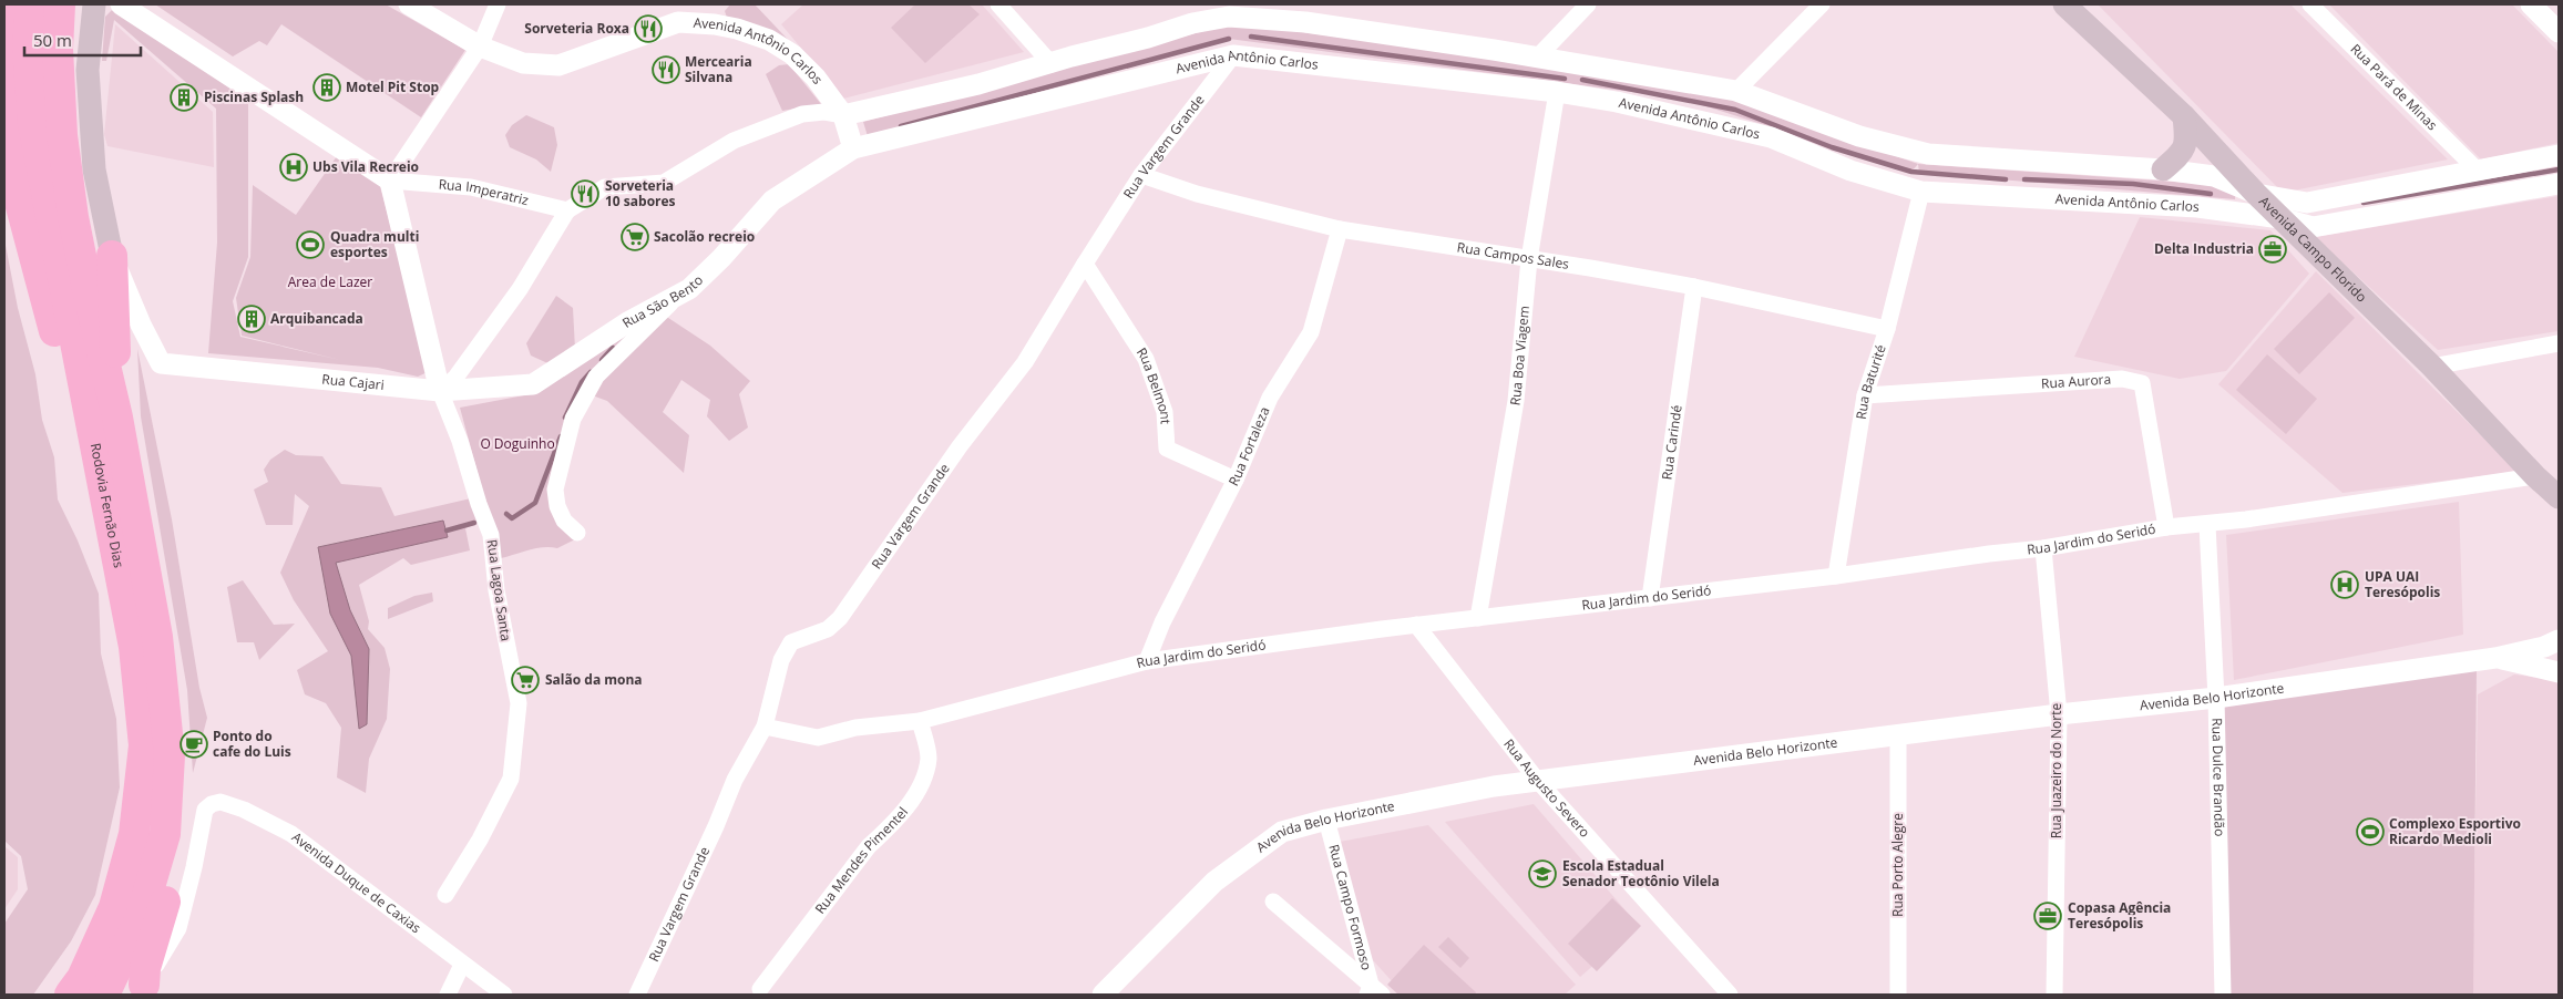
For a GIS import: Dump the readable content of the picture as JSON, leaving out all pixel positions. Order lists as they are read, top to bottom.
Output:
{
  "streets": {
    "highway": ["Rodovia Fernão Dias"],
    "main road": ["Avenida Campo Florido"],
    "street": [
      "Avenida Antônio Carlos",
      "Rua Pará de Minas",
      "Rua Vargem Grande",
      "Rua Imperatriz",
      "Rua Campos Sales",
      "Rua São Bento",
      "Rua Boa Viagem",
      "Rua Baturité",
      "Rua Aurora",
      "Rua Cajari",
      "Rua Belmont",
      "Rua Carindé",
      "Rua Fortaleza",
      "Rua Jardim do Seridó",
      "Rua Lagoa Santa",
      "Avenida Belo Horizonte",
      "Rua Juazeiro do Norte",
      "Rua Dulce Brandão",
      "Rua Augusto Severo",
      "Rua Mendes Pimentel",
      "Rua Porto Alegre",
      "Avenida Duque de Caxias",
      "Rua Campo Formoso"
    ]
  },
  "crossings": [
    ["Avenida Antônio Carlos", "Rua Vargem Grande"],
    ["Avenida Antônio Carlos", "Avenida Campo Florido"],
    ["Avenida Antônio Carlos", "Rua São Bento"],
    ["Avenida Antônio Carlos", "Rua Boa Viagem"],
    ["Avenida Antônio Carlos", "Rua Baturité"],
    ["Rua Vargem Grande", "Rua Campos Sales"],
    ["Rua Vargem Grande", "Rua Belmont"],
    ["Rua Vargem Grande", "Rua Jardim do Seridó"],
    ["Rua Imperatriz", "Rua Lagoa Santa"],
    ["Avenida Campo Florido", "Rua Jardim do Seridó"],
    ["Rua Campos Sales", "Rua Boa Viagem"],
    ["Rua Campos Sales", "Rua Baturité"],
    ["Rua Campos Sales", "Rua Carindé"],
    ["Rua Campos Sales", "Rua Fortaleza"],
    ["Rua São Bento", "Rua Cajari"],
    ["Rua São Bento", "Rua Lagoa Santa"],
    ["Rua Boa Viagem", "Rua Jardim do Seridó"],
    ["Rua Baturité", "Rua Aurora"],
    ["Rua Baturité", "Rua Jardim do Seridó"],
    ["Rua Aurora", "Rua Jardim do Seridó"],
    ["Rua Cajari", "Rua Lagoa Santa"],
    ["Rua Belmont", "Rua Fortaleza"],
    ["Rua Carindé", "Rua Jardim do Seridó"],
    ["Rua Fortaleza", "Rua Jardim do Seridó"],
    ["Rua Jardim do Seridó", "Rua Juazeiro do Norte"],
    ["Rua Jardim do Seridó", "Rua Dulce Brandão"],
    ["Rua Jardim do Seridó", "Rua Augusto Severo"],
    ["Rua Jardim do Seridó", "Rua Mendes Pimentel"],
    ["Avenida Belo Horizonte", "Rua Juazeiro do Norte"],
    ["Avenida Belo Horizonte", "Rua Dulce Brandão"],
    ["Avenida Belo Horizonte", "Rua Augusto Severo"],
    ["Avenida Belo Horizonte", "Rua Porto Alegre"],
    ["Avenida Belo Horizonte", "Rua Campo Formoso"]
  ],
  "parks": ["Area de Lazer", "O Doguinho"],
  "places": {
    "restaurant": ["Sorveteria Roxa", "Mercearia Silvana", "Sorveteria 10 sabores"],
    "building": ["Motel Pit Stop", "Piscinas Splash", "Arquibancada"],
    "hospital": ["Ubs Vila Recreio", "UPA UAI Teresópolis"],
    "supermarket": ["Sacolão recreio", "Salão da mona"],
    "sports": ["Quadra multi esportes", "Complexo Esportivo Ricardo Medioli"],
    "office": ["Delta Industria", "Copasa Agência Teresópolis"],
    "cafe": ["Ponto do cafe do Luis"],
    "school or university": ["Escola Estadual Senador Teotônio Vilela"]
  },
  "scale_bar": "50 m"
}
